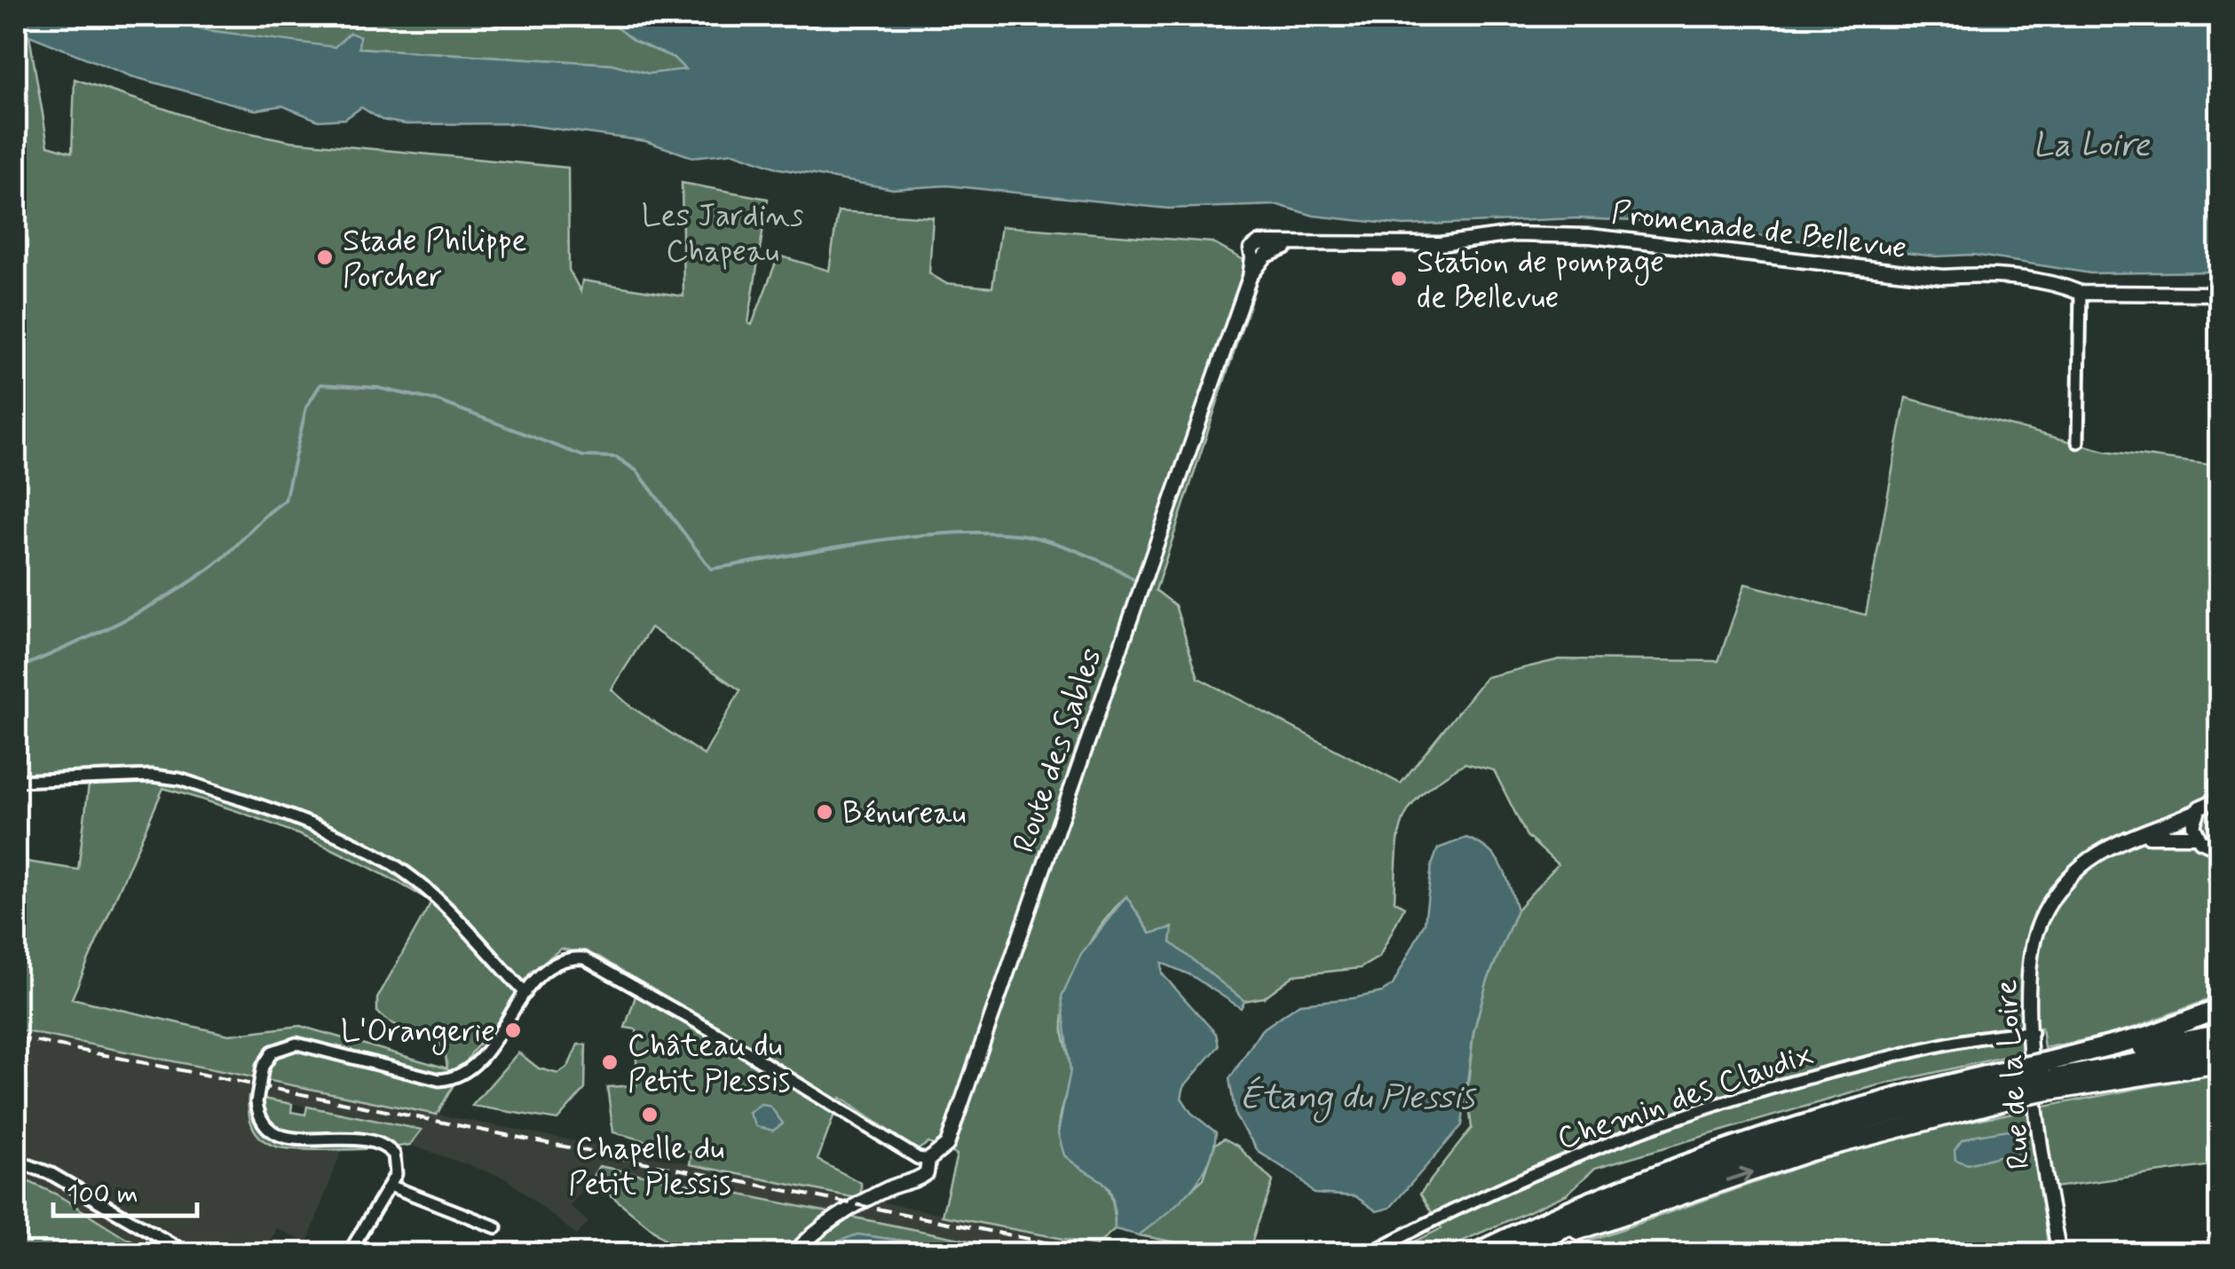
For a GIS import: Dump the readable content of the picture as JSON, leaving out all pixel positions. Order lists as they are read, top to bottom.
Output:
{
  "streets": {
    "street": [
      "Promenade de Bellevue",
      "Route des Sables",
      "Rue de la Loire",
      "Chemin des Claudix"
    ]
  },
  "crossings": [
    ["Promenade de Bellevue", "Route des Sables"],
    ["Rue de la Loire", "Chemin des Claudix"]
  ],
  "water": ["La Loire", "Étang du Plessis"],
  "parks": ["Les Jardins Chapeau"],
  "places": [
    "Stade Philippe Porcher",
    "Station de pompage de Bellevue",
    "Bénureau",
    "L'Orangerie",
    "Château du Petit Plessis",
    "Chapelle du Petit Plessis"
  ],
  "scale_bar": "100 m"
}
